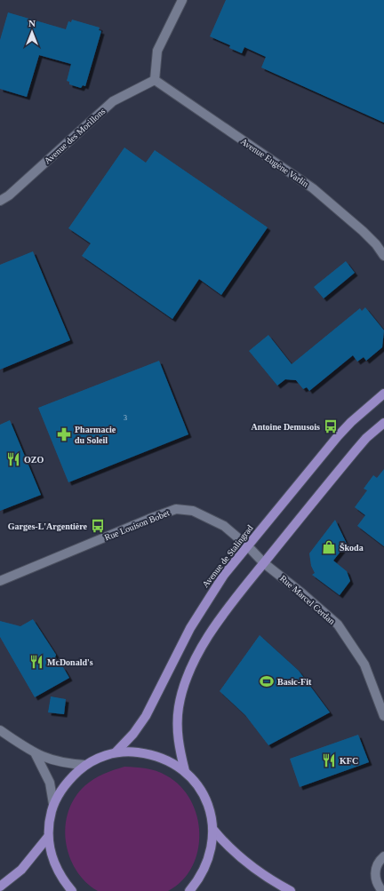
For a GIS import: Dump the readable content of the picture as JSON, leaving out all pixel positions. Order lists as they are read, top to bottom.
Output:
{
  "streets": {
    "main road": ["Avenue de Stalingrad"],
    "street": [
      "Avenue des Morillons",
      "Avenue Eugène Varlin",
      "Rue Louison Bobet",
      "Rue Marcel Cerdan"
    ]
  },
  "crossings": [
    ["Avenue des Morillons", "Avenue Eugène Varlin"],
    ["Rue Louison Bobet", "Avenue de Stalingrad"],
    ["Rue Louison Bobet", "Rue Marcel Cerdan"]
  ],
  "places": {
    "bus stop": ["Antoine Demusois", "Garges-L'Argentière"],
    "pharmacy": ["Pharmacie du Soleil"],
    "restaurant": ["OZO", "McDonald's", "KFC"],
    "shop": ["Škoda"],
    "sports": ["Basic-Fit"]
  },
  "house_numbers": ["3"],
  "north": "top"
}
